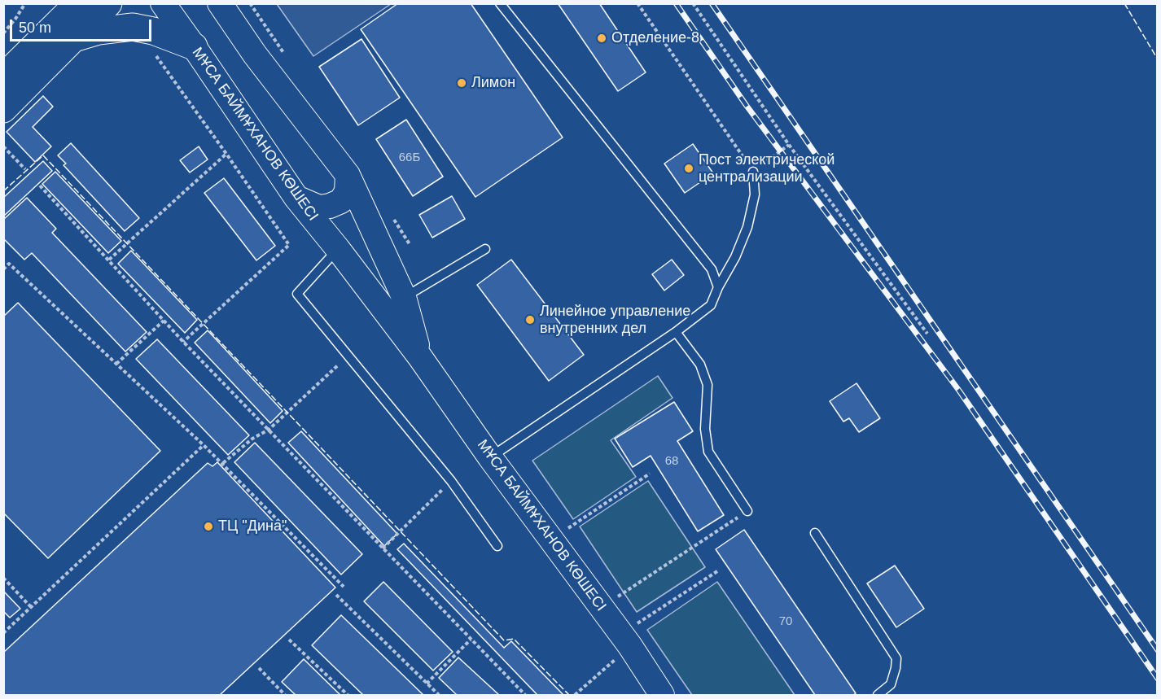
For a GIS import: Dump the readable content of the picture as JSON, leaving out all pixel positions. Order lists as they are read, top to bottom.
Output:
{
  "streets": {
    "main road": ["МҰСА БАЙМҰХАНОВ КӨШЕСІ"]
  },
  "places": [
    "Отделение-8",
    "Лимон",
    "Пост электрической централизации",
    "Линейное управление внутренних дел",
    "ТЦ \"Дина\""
  ],
  "house_numbers": ["66Б", "68", "70"],
  "scale_bar": "50 m"
}
